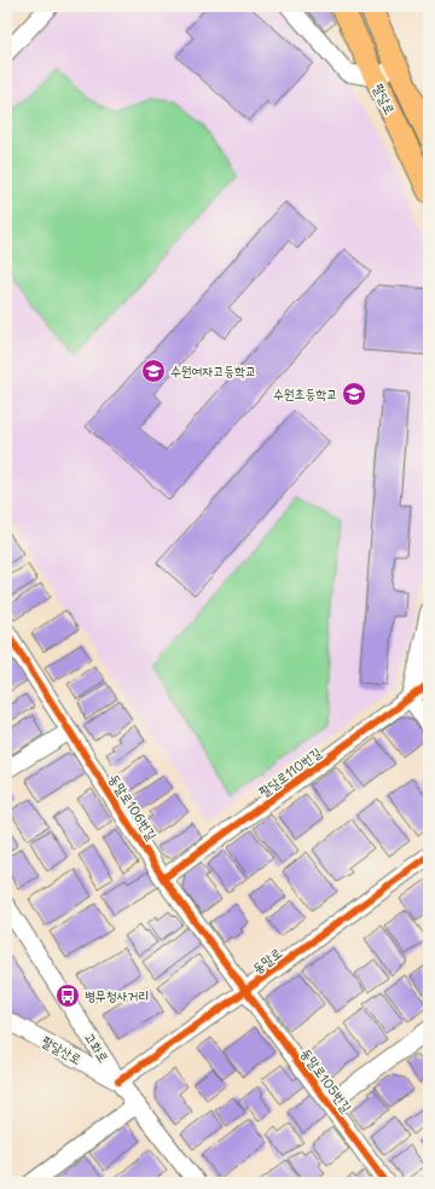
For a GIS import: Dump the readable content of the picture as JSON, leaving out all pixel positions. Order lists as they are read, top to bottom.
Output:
{
  "streets": {
    "main road": ["팔달로"],
    "street": [
      "팔달로110번길",
      "동말로106번길",
      "동말로",
      "고화로",
      "팔달산로",
      "동말로105번길"
    ]
  },
  "crossings": [
    ["팔달로110번길", "동말로106번길"],
    ["동말로106번길", "동말로"],
    ["동말로106번길", "동말로105번길"],
    ["동말로", "고화로"],
    ["동말로", "팔달산로"],
    ["동말로", "동말로105번길"],
    ["고화로", "팔달산로"]
  ],
  "places": {
    "school or university": ["수원여자고등학교", "수원초등학교"],
    "bus stop": ["병무청사거리"]
  }
}
